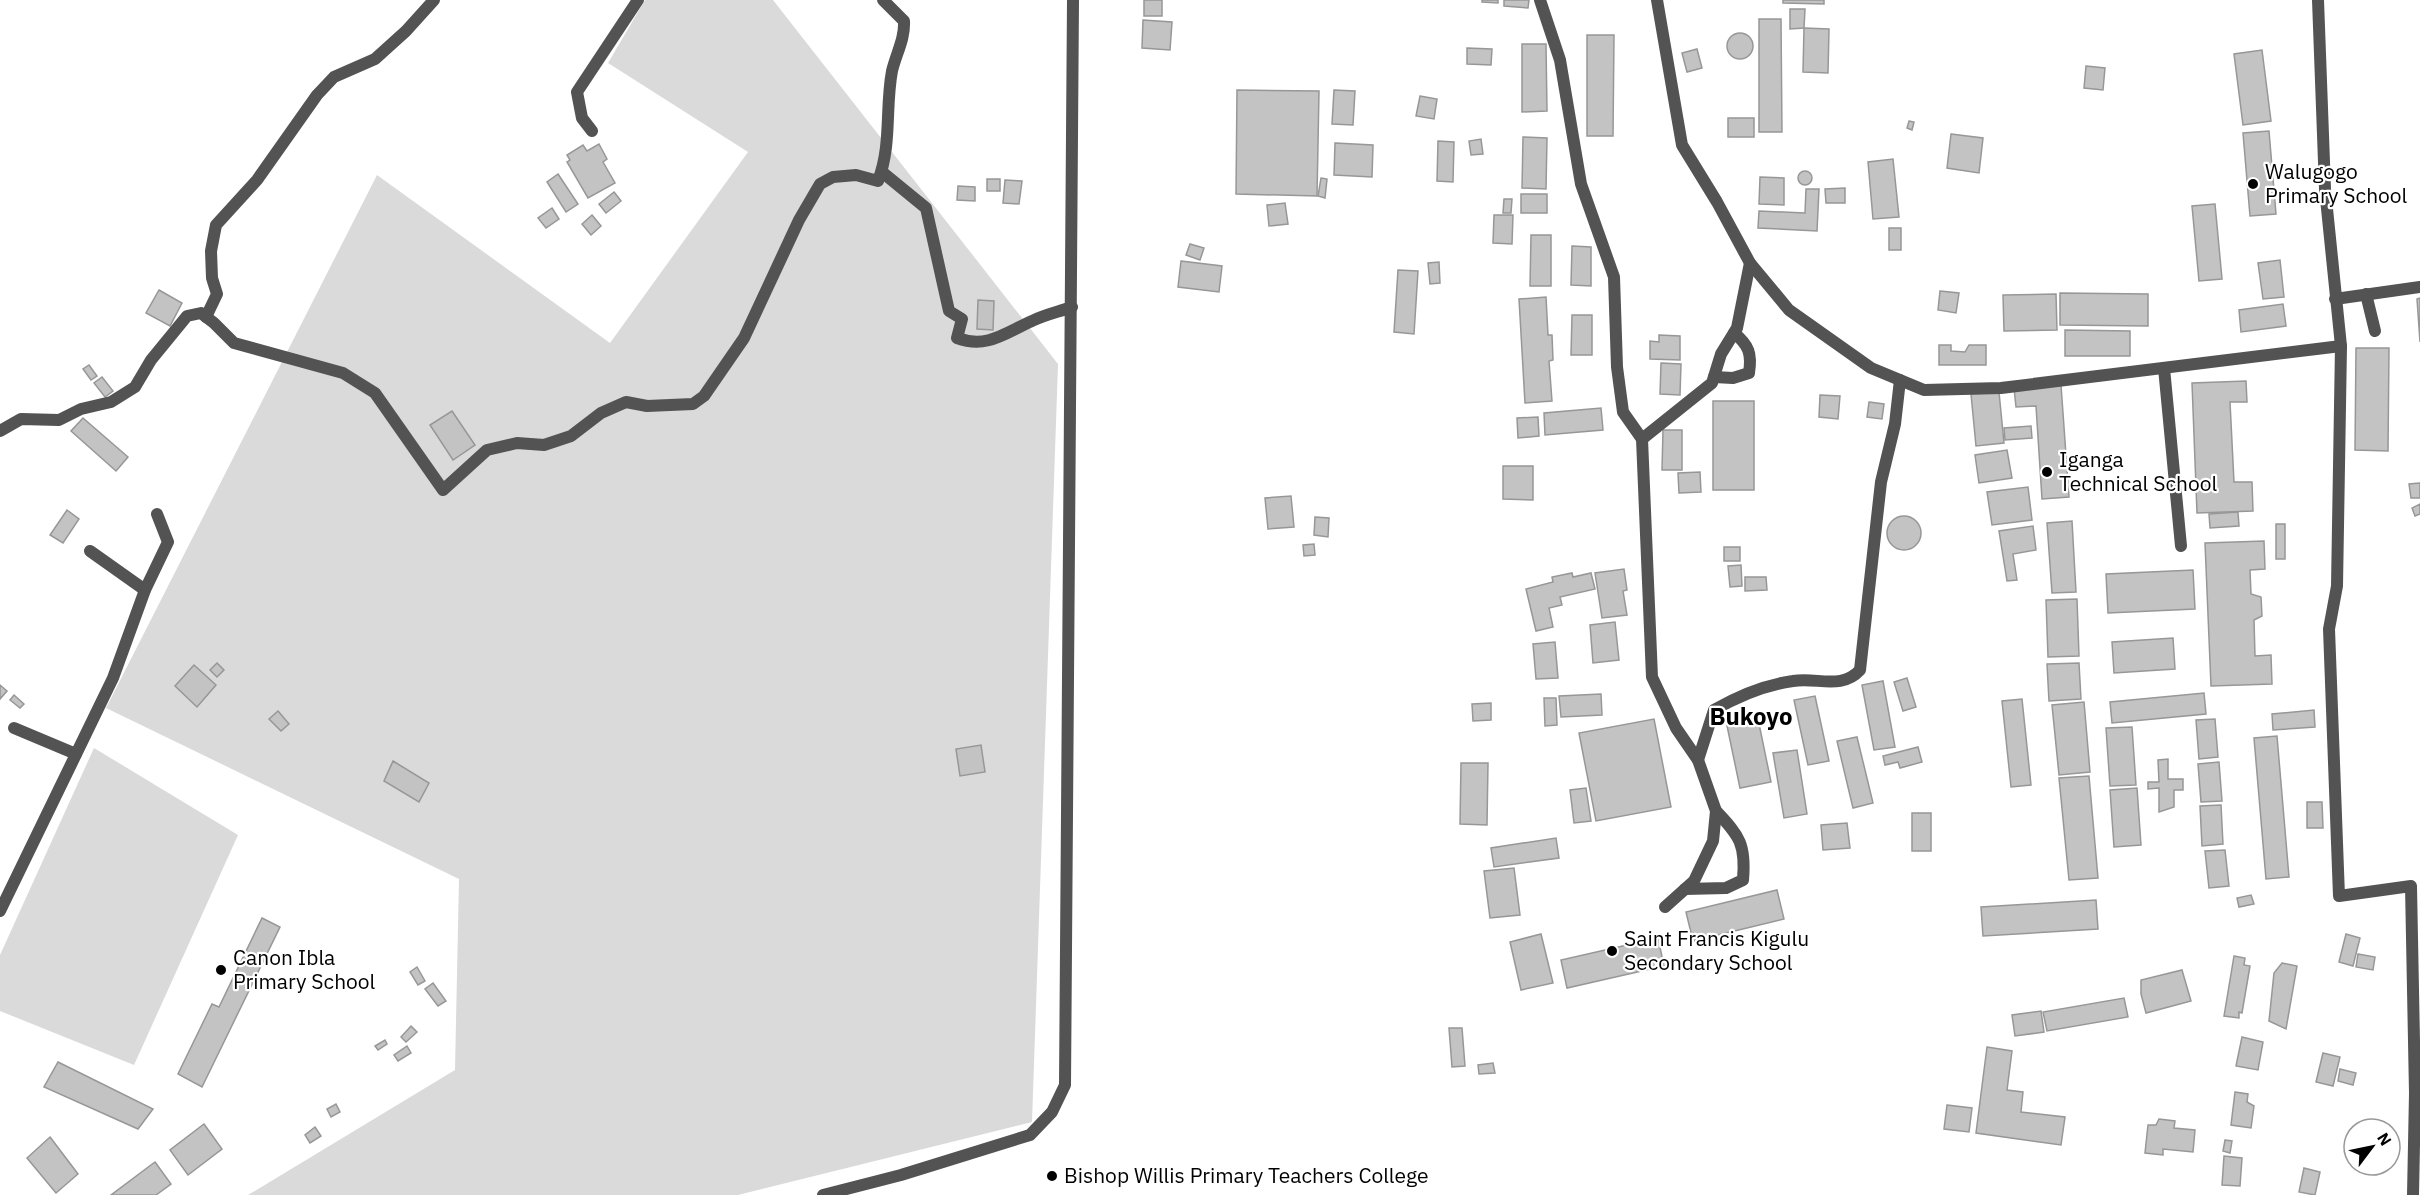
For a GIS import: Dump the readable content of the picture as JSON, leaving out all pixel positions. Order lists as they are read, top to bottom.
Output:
{
  "districts": ["Bukoyo"],
  "places": [
    "Walugogo Primary School",
    "Iganga Technical School",
    "Saint Francis Kigulu Secondary School",
    "Canon Ibla Primary School",
    "Bishop Willis Primary Teachers College"
  ],
  "north": "top right"
}
